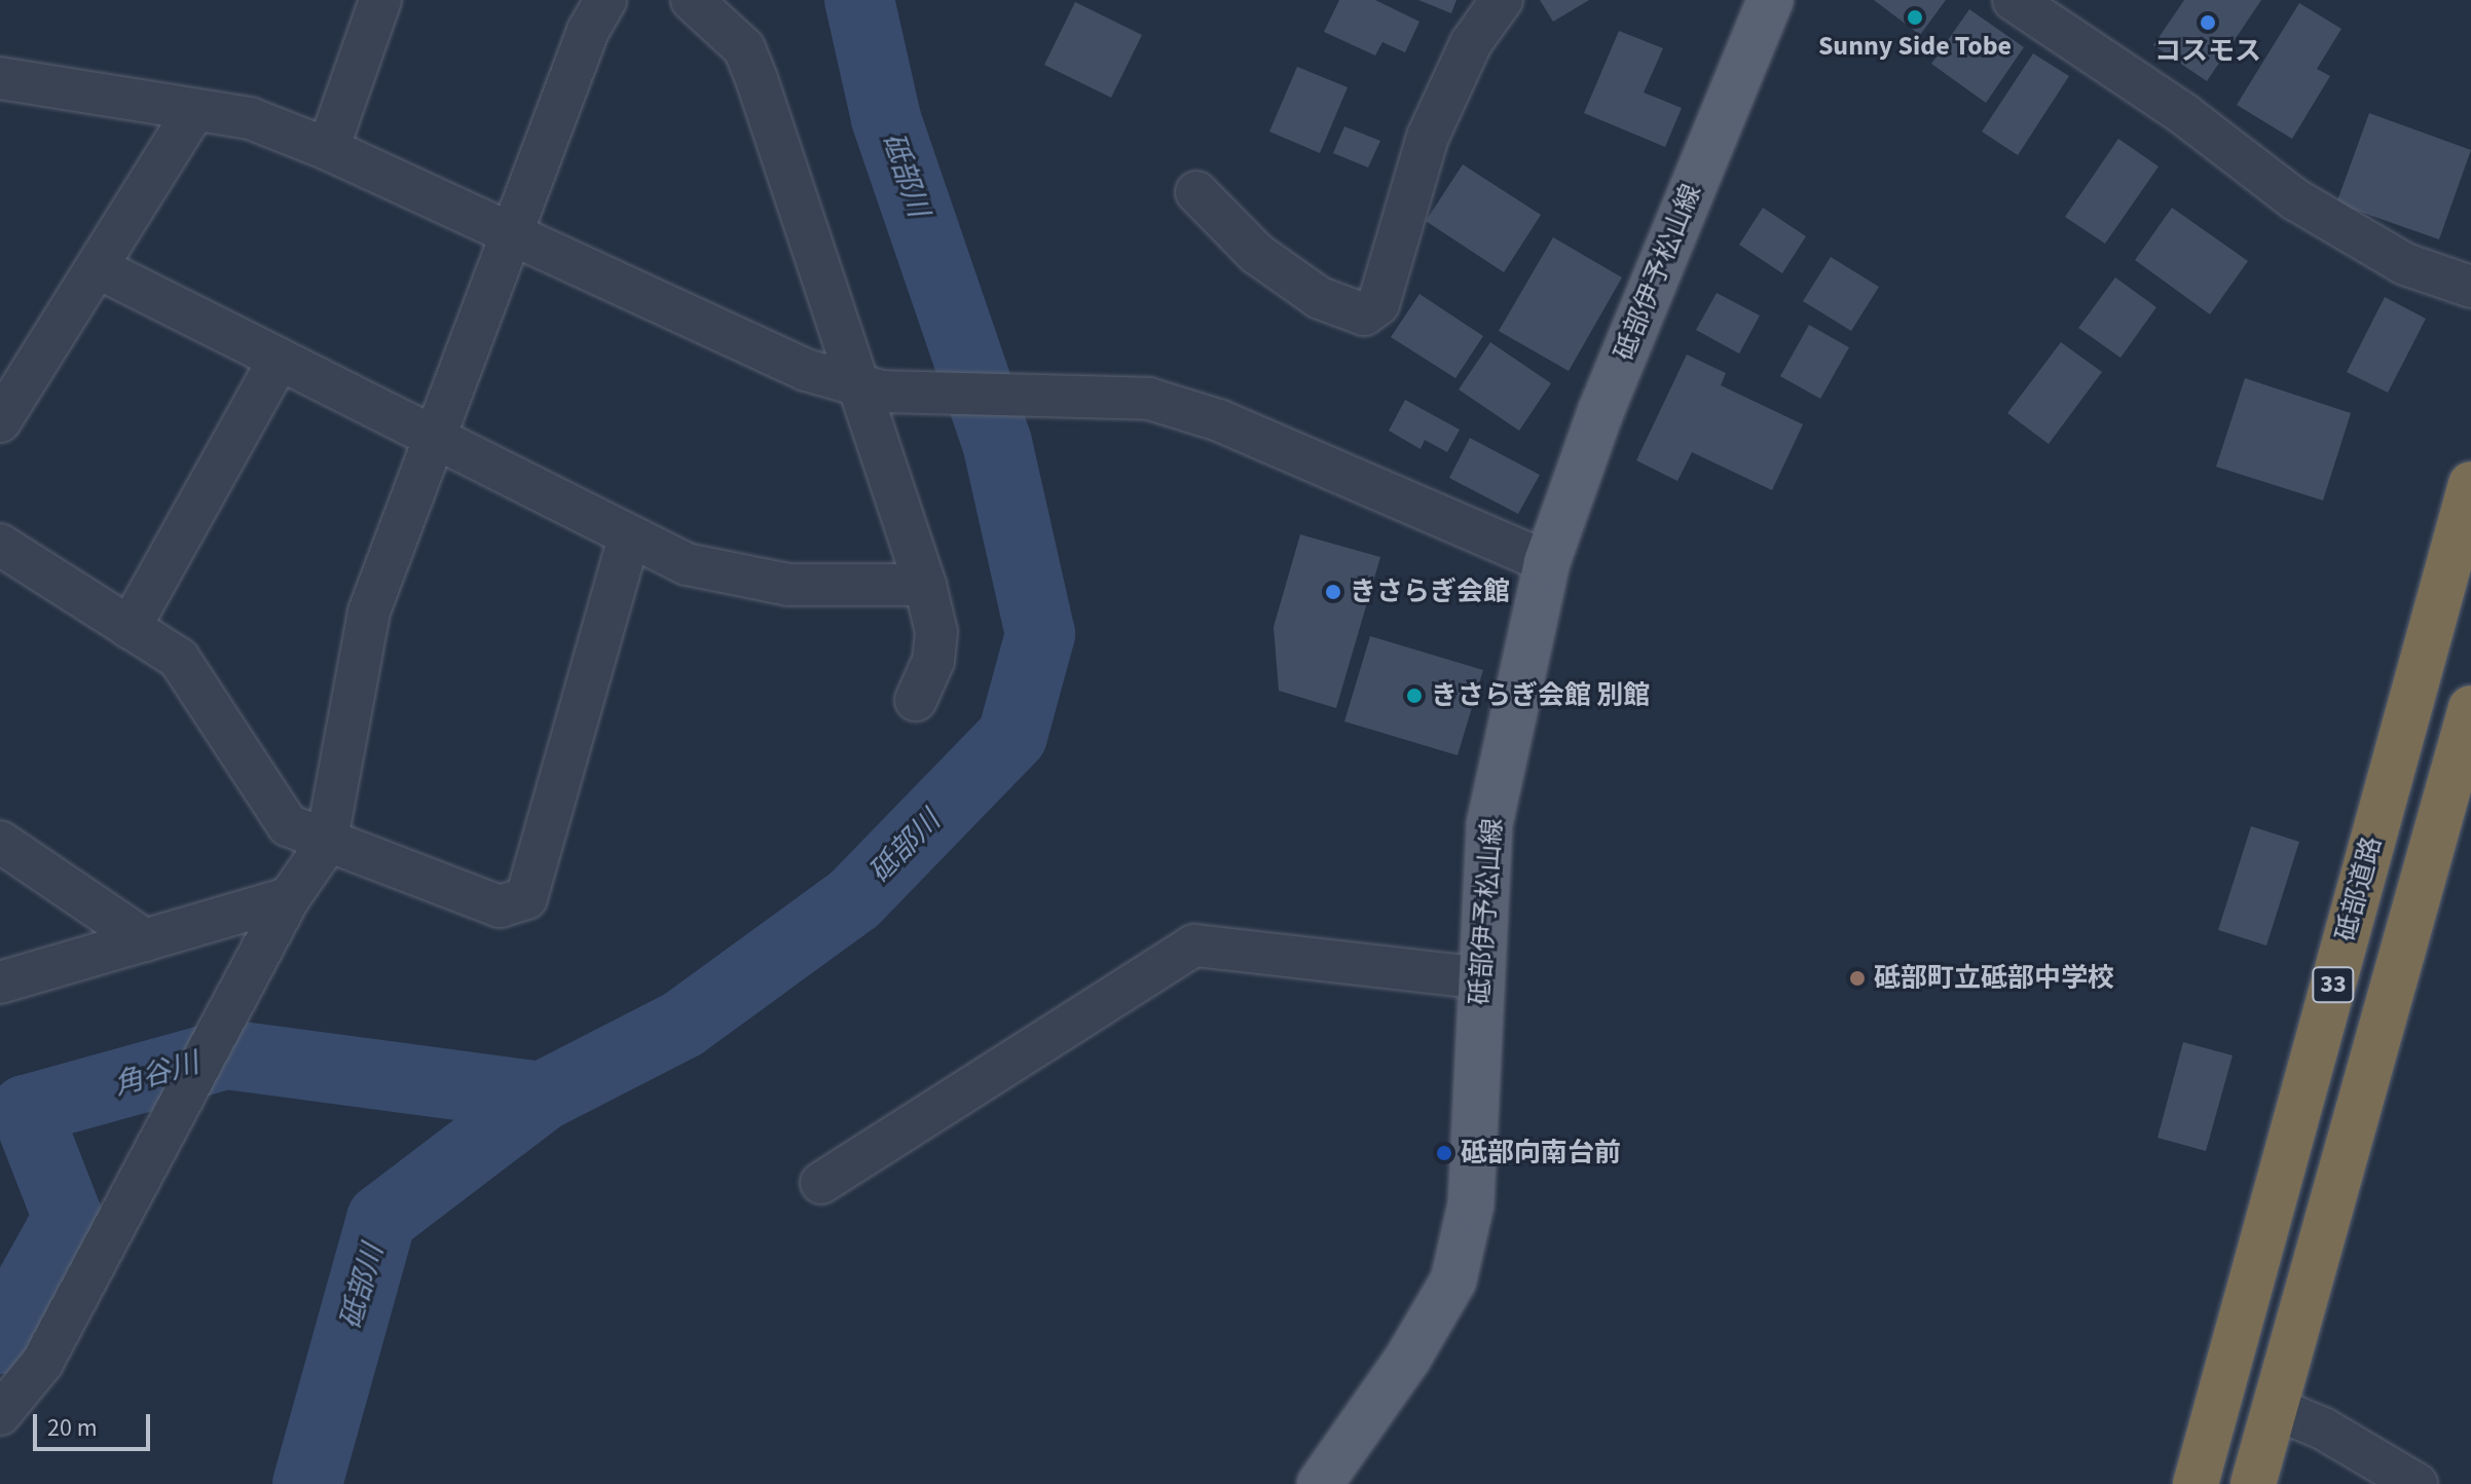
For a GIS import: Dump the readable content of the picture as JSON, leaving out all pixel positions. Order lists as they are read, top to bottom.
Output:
{
  "streets": {
    "highway": ["砥部道路", "33"],
    "main road": ["砥部伊予松山線"]
  },
  "water": ["砥部川", "角谷川"],
  "places": [
    "Sunny Side Tobe",
    "コスモス",
    "きさらぎ会館",
    "きさらぎ会館 別館",
    "砥部町立砥部中学校",
    "砥部向南台前"
  ],
  "scale_bar": "20 m"
}
